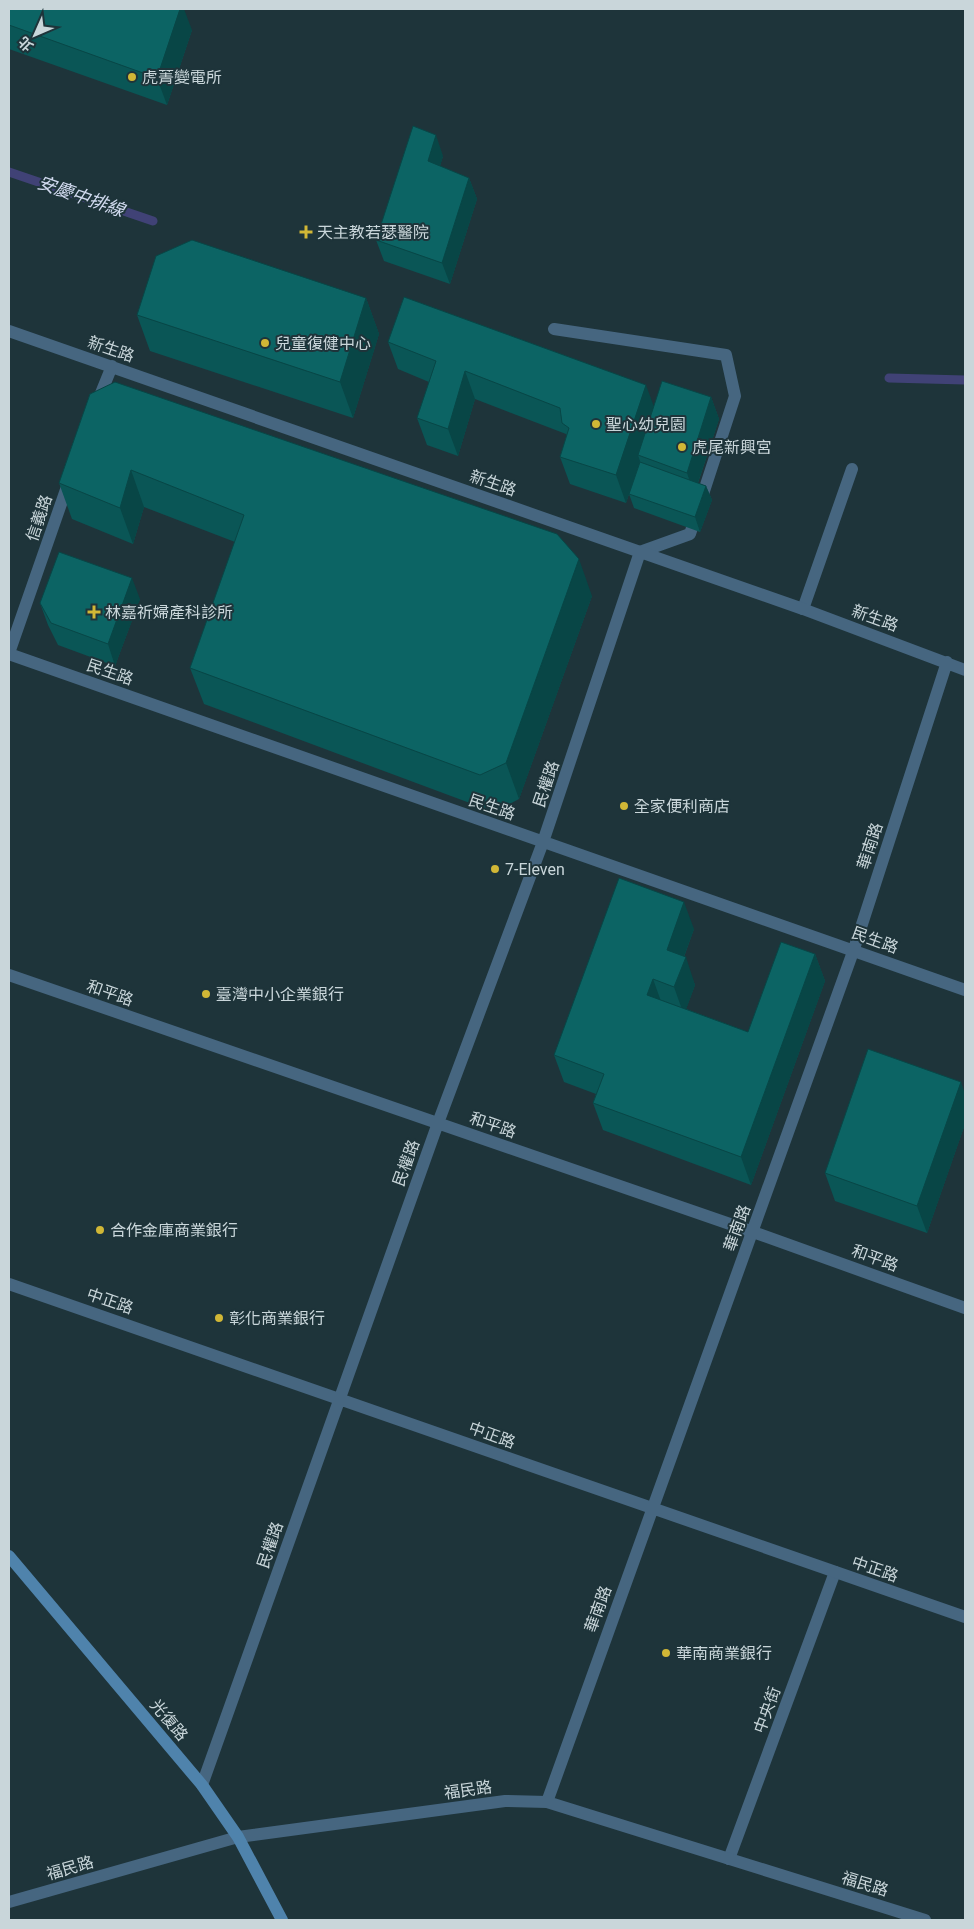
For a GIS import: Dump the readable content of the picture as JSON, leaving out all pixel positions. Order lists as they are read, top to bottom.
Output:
{
  "streets": {
    "street": [
      "新生路",
      "信義路",
      "民生路",
      "民權路",
      "華南路",
      "和平路",
      "中正路",
      "中央街",
      "光復路",
      "福民路"
    ]
  },
  "crossings": [
    ["新生路", "民權路"],
    ["新生路", "華南路"],
    ["信義路", "民生路"],
    ["民生路", "民權路"],
    ["民生路", "華南路"],
    ["民權路", "和平路"],
    ["民權路", "中正路"],
    ["民權路", "光復路"],
    ["華南路", "和平路"],
    ["華南路", "中正路"],
    ["華南路", "福民路"],
    ["中正路", "中央街"],
    ["中央街", "福民路"],
    ["光復路", "福民路"]
  ],
  "water": ["安慶中排線"],
  "places": {
    "other": [
      "虎菁變電所",
      "兒童復健中心",
      "聖心幼兒園",
      "虎尾新興宮",
      "全家便利商店",
      "7-Eleven",
      "臺灣中小企業銀行",
      "合作金庫商業銀行",
      "彰化商業銀行",
      "華南商業銀行"
    ],
    "health": ["天主教若瑟醫院", "林嘉祈婦產科診所"]
  },
  "north": "bottom left"
}
